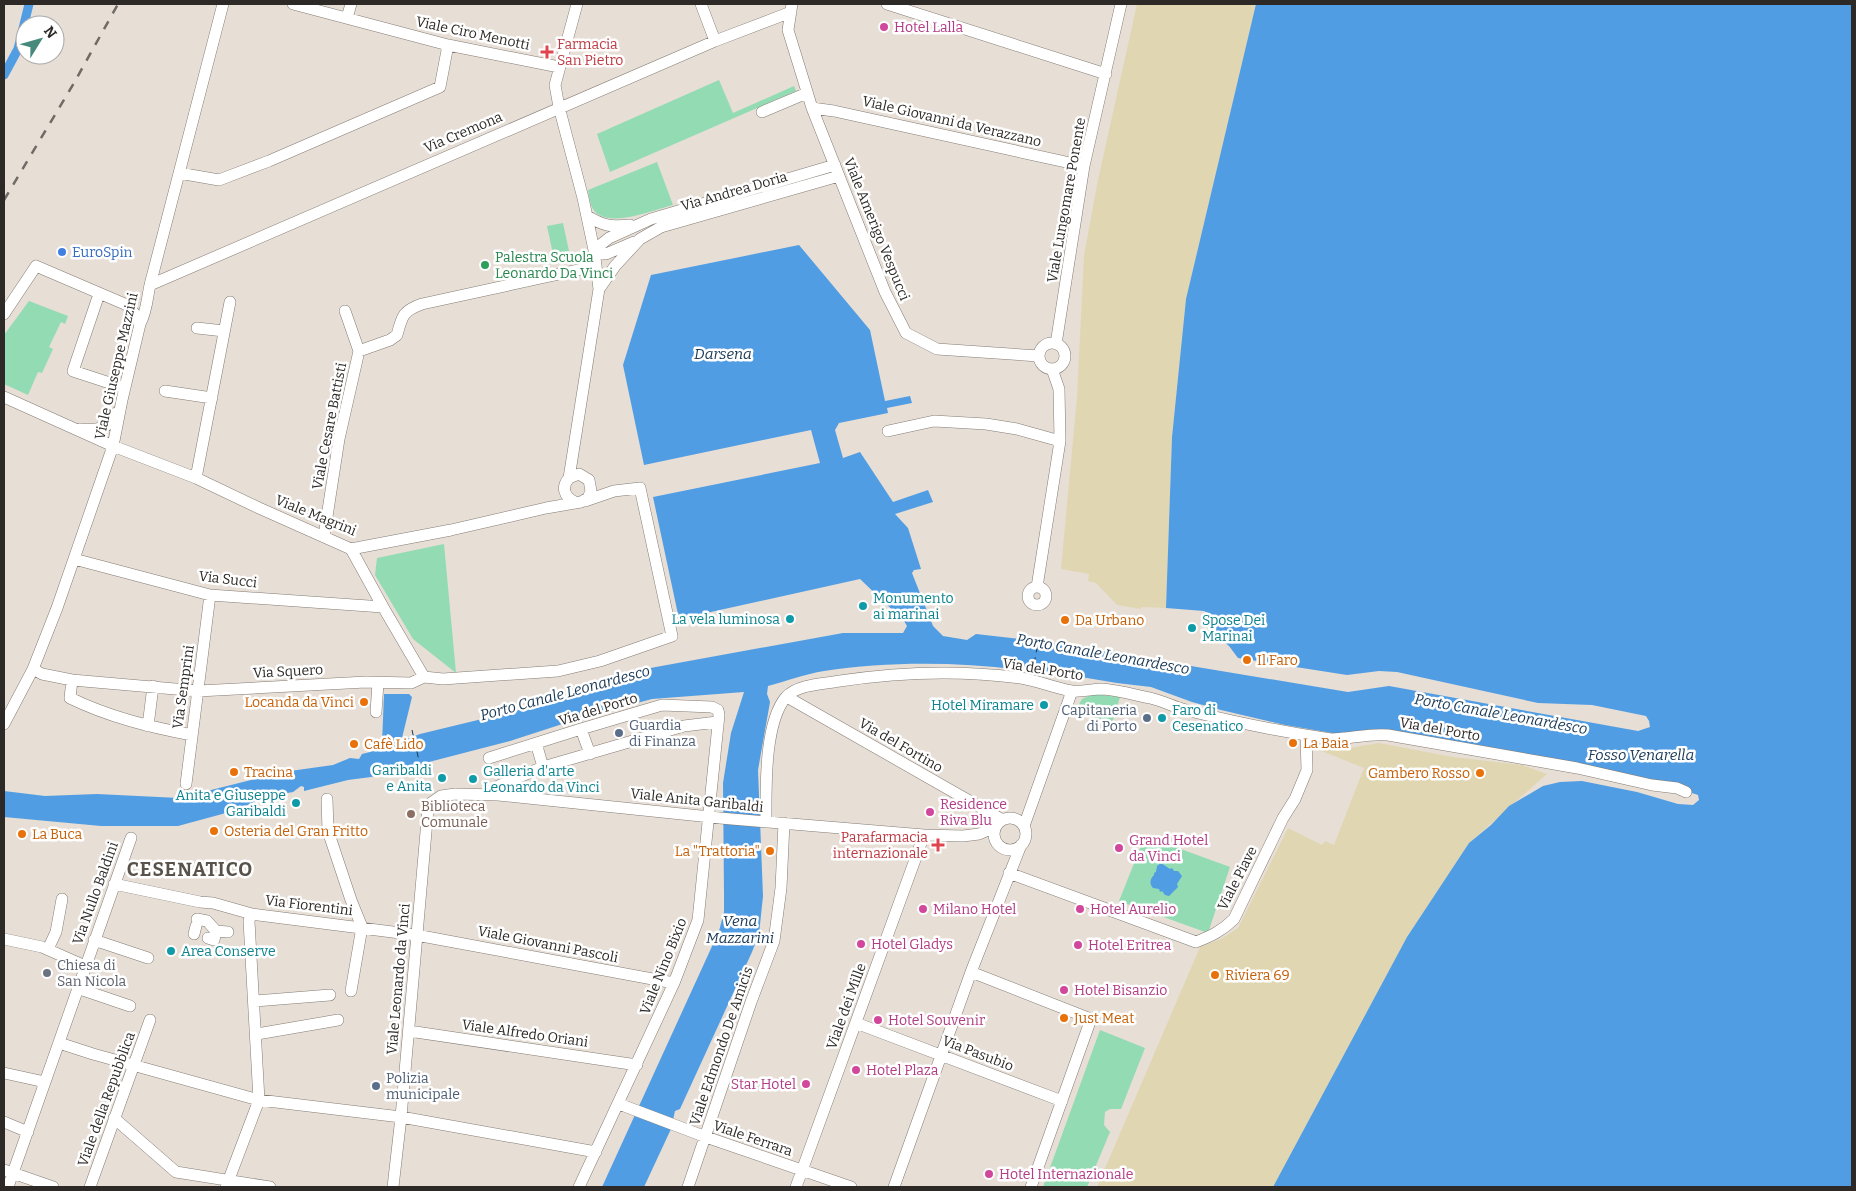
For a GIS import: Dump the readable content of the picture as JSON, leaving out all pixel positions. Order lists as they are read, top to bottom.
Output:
{
  "streets": {
    "street": [
      "Viale Ciro Menotti",
      "Viale Giovanni da Verazzano",
      "Via Cremona",
      "Via Andrea Doria",
      "Viale Lungomare Ponente",
      "Viale Amerigo Vespucci",
      "Viale Giuseppe Mazzini",
      "Viale Cesare Battisti",
      "Viale Magrini",
      "Via Succi",
      "Via del Porto",
      "Via Squero",
      "Via Semprini",
      "Via del Fortino",
      "Viale Anita Garibaldi",
      "Viale Piave",
      "Via Nullo Baldini",
      "Via Fiorentini",
      "Viale Giovanni Pascoli",
      "Viale Nino Bixio",
      "Viale Leonardo da Vinci",
      "Viale dei Mille",
      "Viale Alfredo Oriani",
      "Viale Edmondo De Amicis",
      "Via Pasubio",
      "Viale della Repubblica",
      "Viale Ferrara"
    ]
  },
  "crossings": [
    ["Viale Giovanni da Verazzano", "Viale Lungomare Ponente"],
    ["Viale Giovanni da Verazzano", "Viale Amerigo Vespucci"],
    ["Via Cremona", "Viale Amerigo Vespucci"],
    ["Via Cremona", "Viale Giuseppe Mazzini"],
    ["Via Andrea Doria", "Viale Amerigo Vespucci"],
    ["Viale Lungomare Ponente", "Viale Amerigo Vespucci"],
    ["Viale Giuseppe Mazzini", "Viale Magrini"],
    ["Viale Giuseppe Mazzini", "Via Succi"],
    ["Viale Giuseppe Mazzini", "Via Squero"],
    ["Viale Cesare Battisti", "Viale Magrini"],
    ["Viale Magrini", "Via Squero"],
    ["Via Succi", "Via Semprini"],
    ["Via del Porto", "Via del Fortino"],
    ["Via del Porto", "Viale Piave"],
    ["Via del Porto", "Viale Nino Bixio"],
    ["Via Squero", "Via Semprini"],
    ["Via del Fortino", "Viale Anita Garibaldi"],
    ["Viale Anita Garibaldi", "Viale Nino Bixio"],
    ["Viale Anita Garibaldi", "Viale Leonardo da Vinci"],
    ["Viale Anita Garibaldi", "Viale dei Mille"],
    ["Viale Anita Garibaldi", "Viale Edmondo De Amicis"],
    ["Via Nullo Baldini", "Via Fiorentini"],
    ["Via Fiorentini", "Viale Giovanni Pascoli"],
    ["Via Fiorentini", "Viale Leonardo da Vinci"],
    ["Viale Giovanni Pascoli", "Viale Nino Bixio"],
    ["Viale Giovanni Pascoli", "Viale Leonardo da Vinci"],
    ["Viale Nino Bixio", "Viale Alfredo Oriani"],
    ["Viale Nino Bixio", "Viale Ferrara"],
    ["Viale Leonardo da Vinci", "Viale Alfredo Oriani"],
    ["Viale dei Mille", "Via Pasubio"],
    ["Viale dei Mille", "Viale Ferrara"],
    ["Viale Edmondo De Amicis", "Viale Ferrara"]
  ],
  "districts": ["CESENATICO"],
  "water": [
    "Darsena",
    "Porto Canale Leonardesco",
    "Fosso Venarella",
    "Vena Mazzarini"
  ],
  "places": {
    "other": [
      "Hotel Lalla",
      "EuroSpin",
      "Palestra Scuola Leonardo Da Vinci",
      "Monumento ai marinai",
      "La vela luminosa",
      "Da Urbano",
      "Spose Dei Marinai",
      "Il Faro",
      "Locanda da Vinci",
      "Hotel Miramare",
      "Capitaneria di Porto",
      "Faro di Cesenatico",
      "Guardia di Finanza",
      "La Baia",
      "Cafè Lido",
      "Tracina",
      "Gambero Rosso",
      "Garibaldi e Anita",
      "Galleria d'arte Leonardo da Vinci",
      "Anita e Giuseppe Garibaldi",
      "Residence Riva Blu",
      "Biblioteca Comunale",
      "Osteria del Gran Fritto",
      "La Buca",
      "Grand Hotel da Vinci",
      "La \"Trattoria\"",
      "Milano Hotel",
      "Hotel Aurelio",
      "Hotel Gladys",
      "Hotel Eritrea",
      "Area Conserve",
      "Chiesa di San Nicola",
      "Riviera 69",
      "Hotel Bisanzio",
      "Just Meat",
      "Hotel Souvenir",
      "Hotel Plaza",
      "Star Hotel",
      "Polizia municipale",
      "Hotel Internazionale"
    ],
    "health": ["Farmacia San Pietro", "Parafarmacia internazionale"]
  },
  "north": "top right"
}
